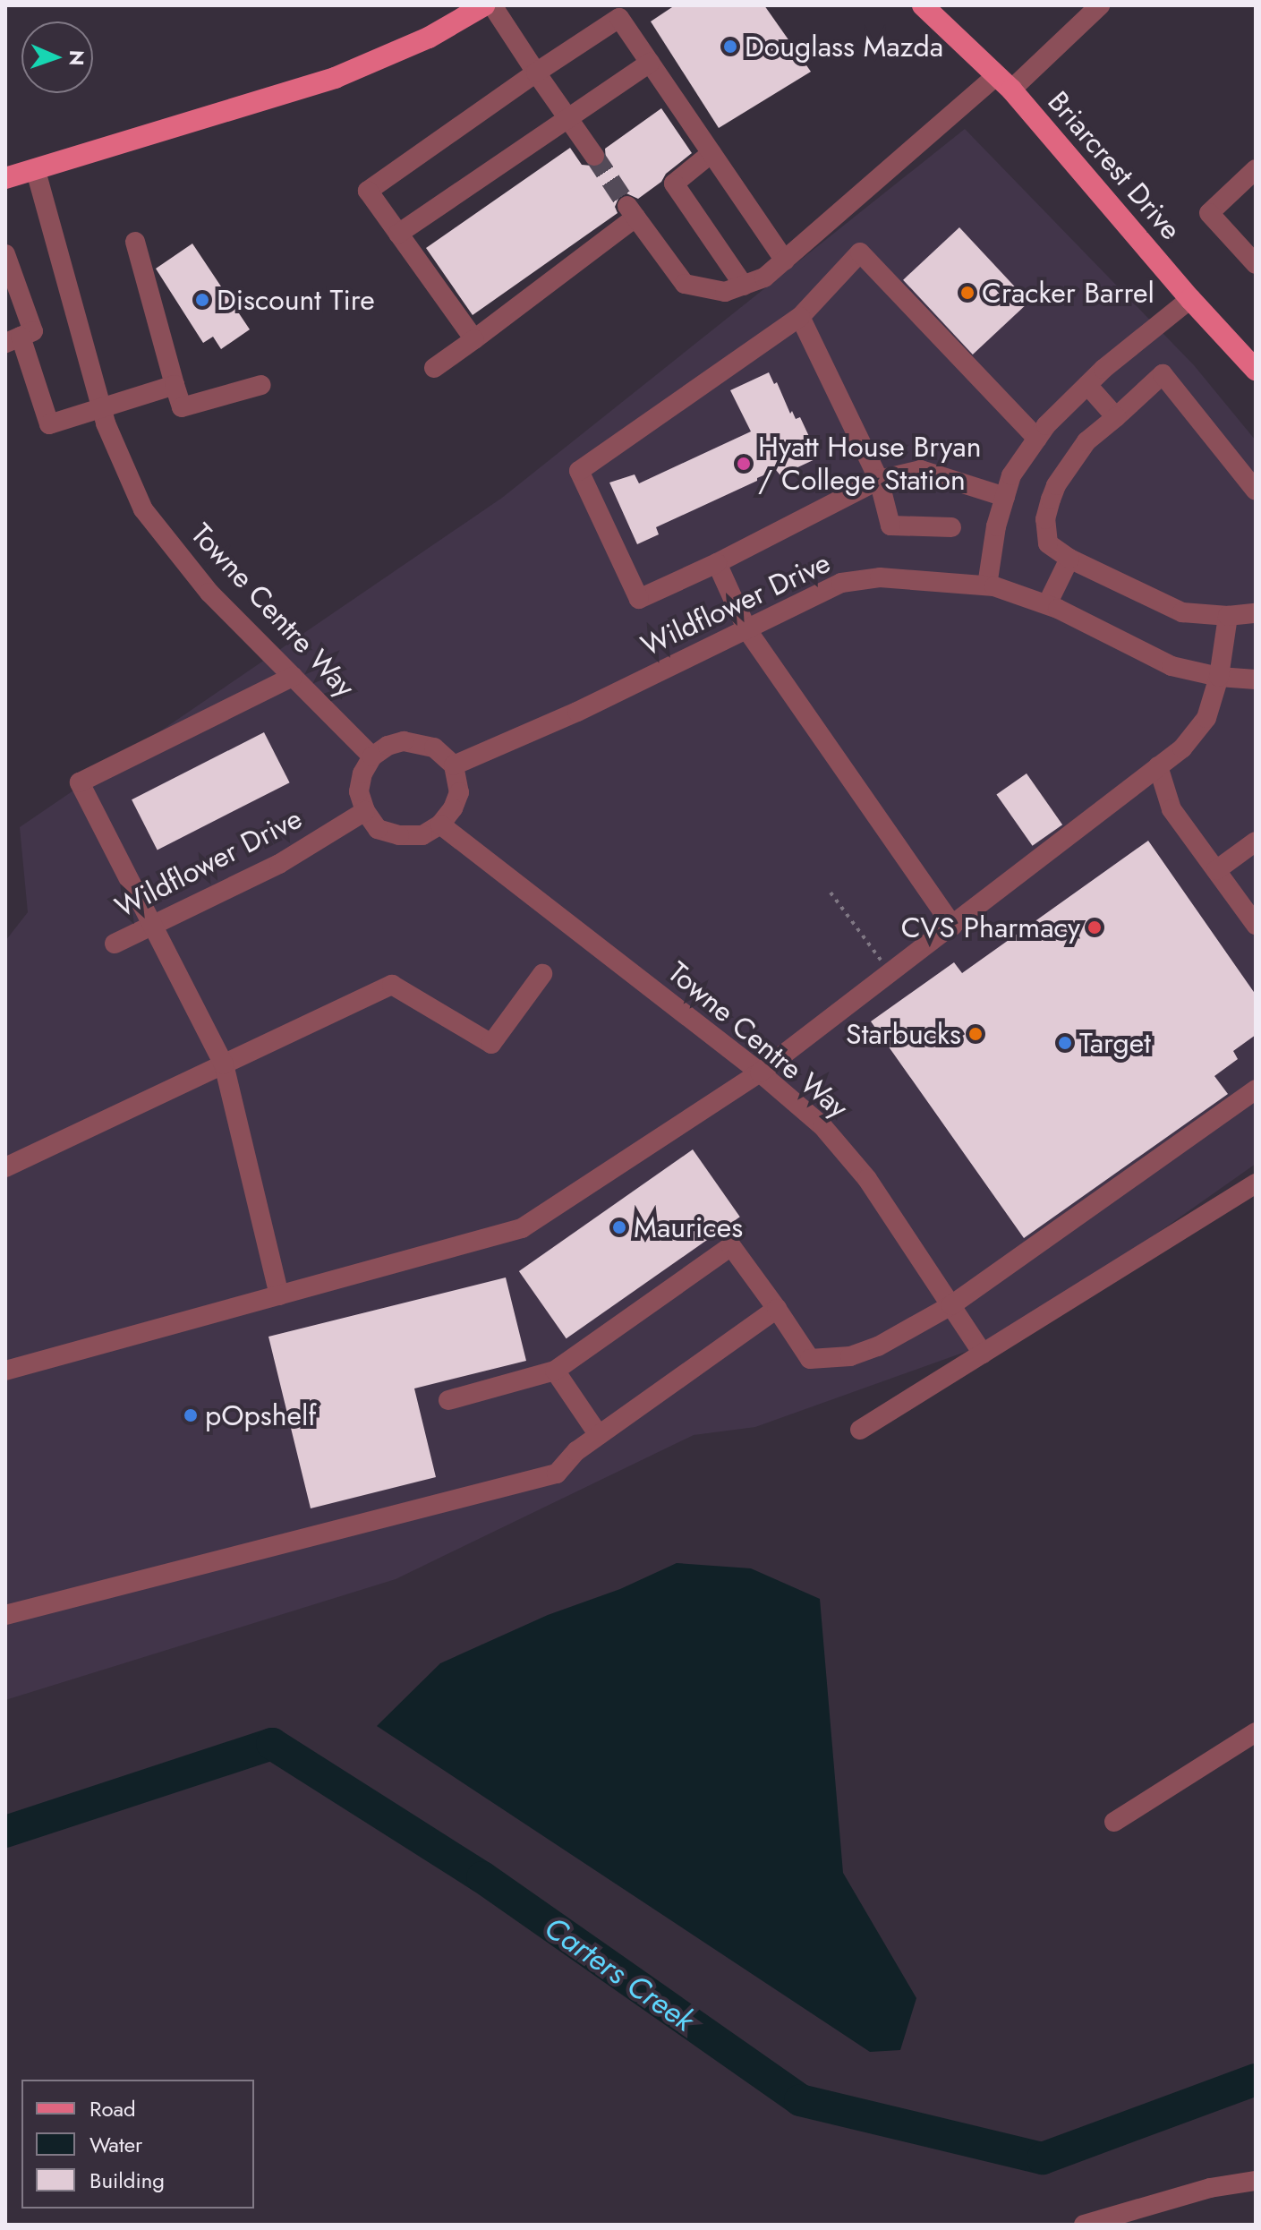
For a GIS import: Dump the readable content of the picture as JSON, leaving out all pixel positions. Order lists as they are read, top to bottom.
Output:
{
  "streets": {
    "main road": ["Briarcrest Drive"],
    "street": ["Wildflower Drive", "Towne Centre Way"]
  },
  "crossings": [
    ["Wildflower Drive", "Towne Centre Way"]
  ],
  "water": ["Carters Creek"],
  "places": [
    "Douglass Mazda",
    "Cracker Barrel",
    "Discount Tire",
    "Hyatt House Bryan / College Station",
    "CVS Pharmacy",
    "Starbucks",
    "Target",
    "Maurices",
    "pOpshelf"
  ],
  "legend": ["Road", "Water", "Building"],
  "north": "right"
}
